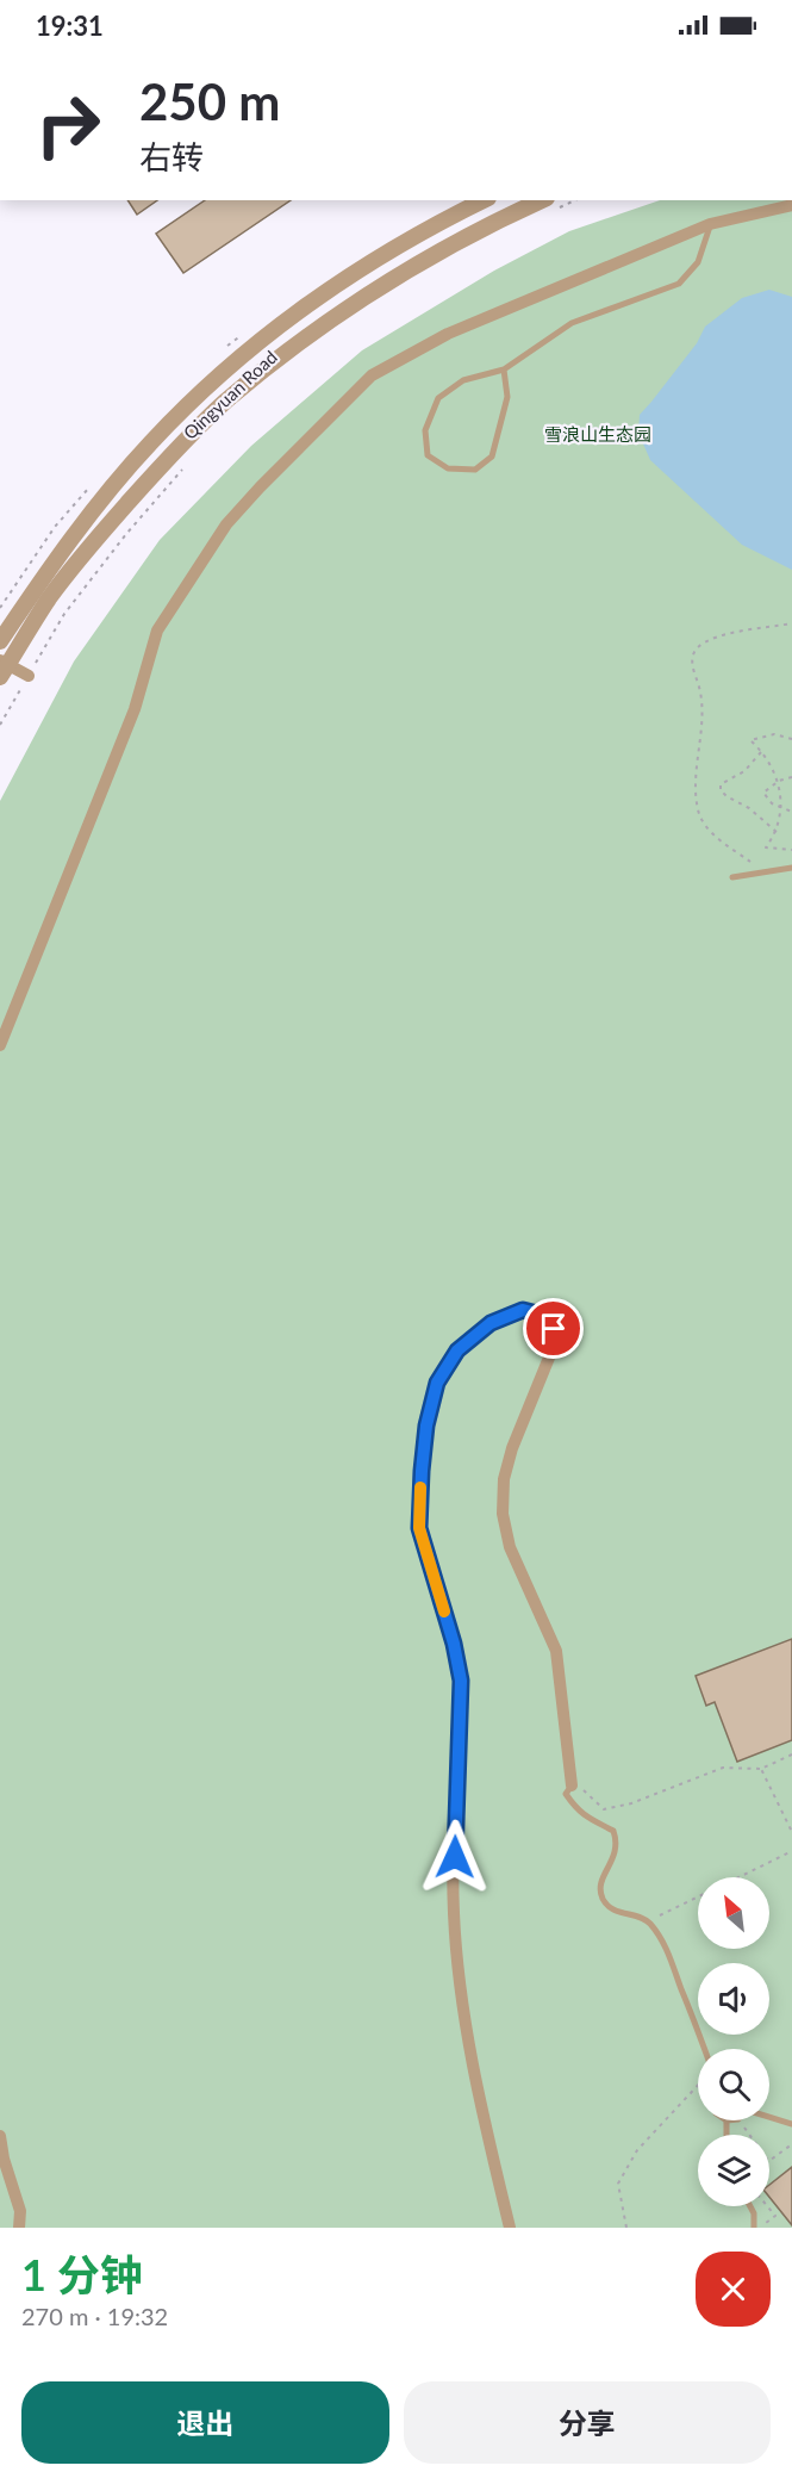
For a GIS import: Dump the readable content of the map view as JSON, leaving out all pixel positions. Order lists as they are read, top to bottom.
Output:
{
  "streets": {
    "street": ["Qingyuan Road"]
  },
  "parks": ["雪浪山生态园"],
  "north": "top left",
  "page": {
    "status": "19:31",
    "turn": ["250 m", "右转"],
    "heading": ["1 分钟", "270 m · 19:32"],
    "buttons": ["退出", "分享"]
  }
}
